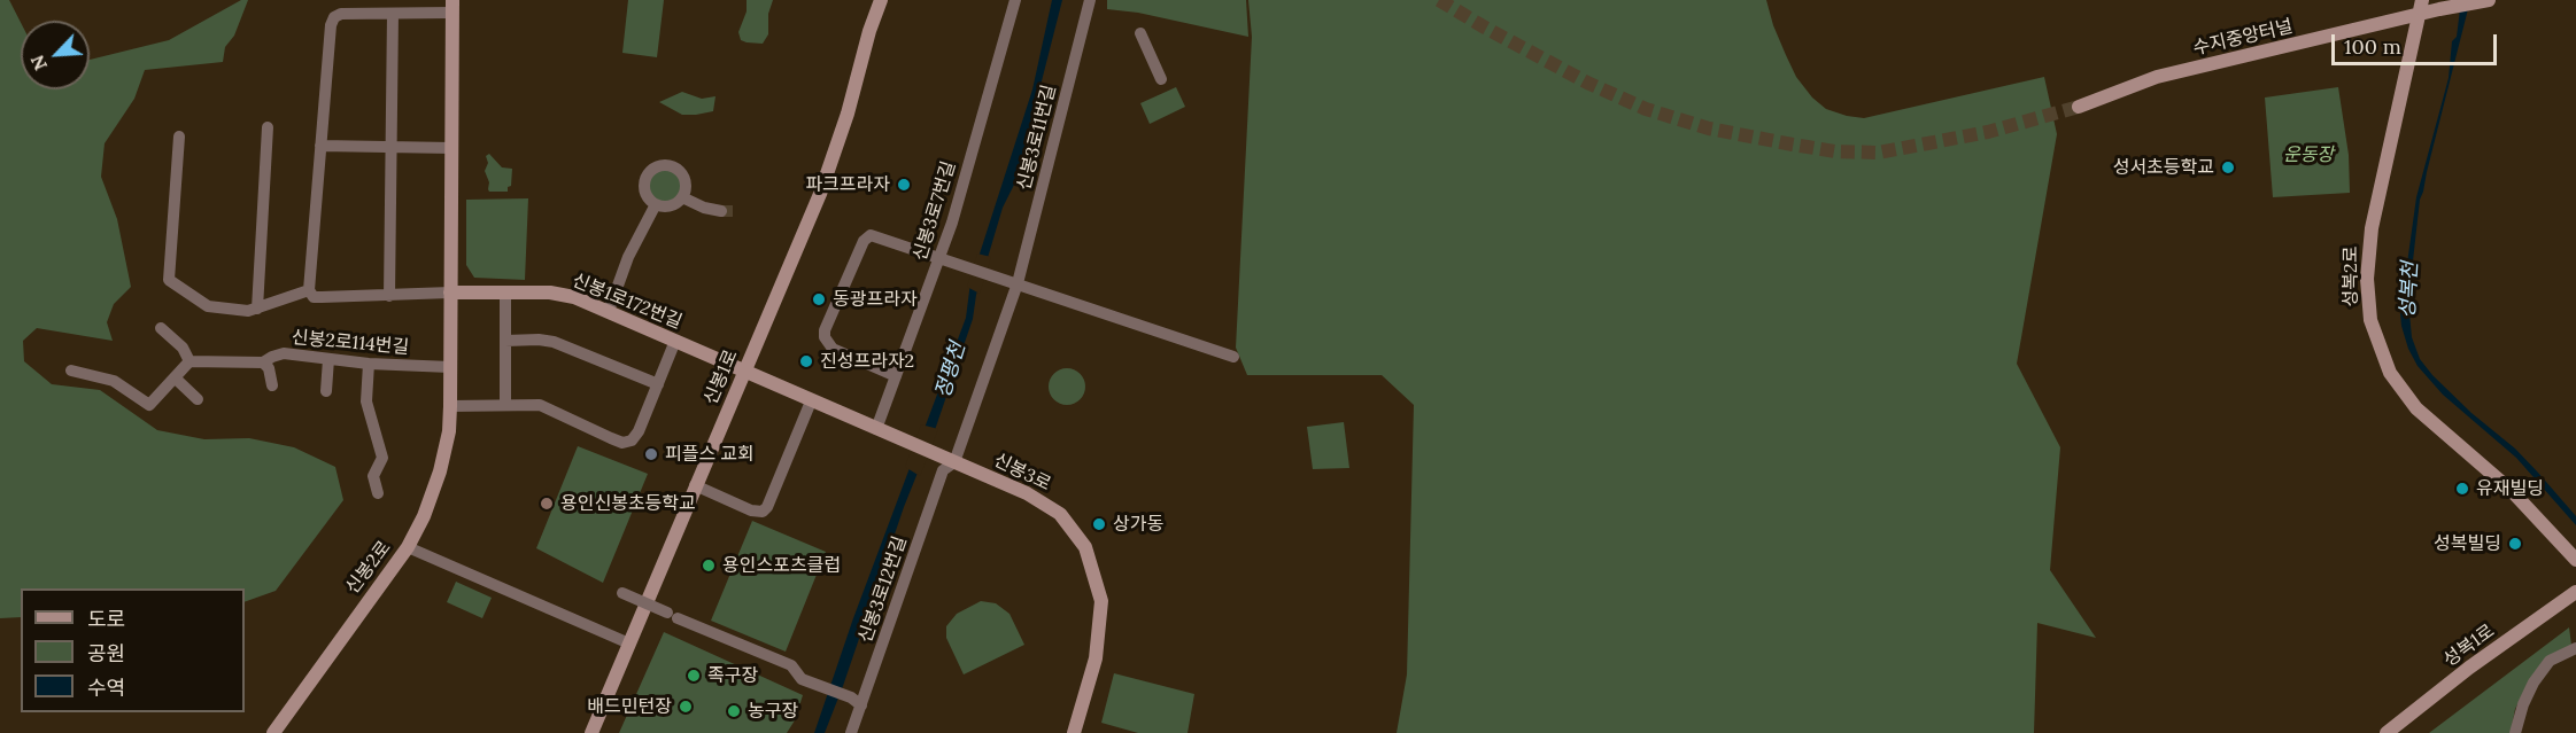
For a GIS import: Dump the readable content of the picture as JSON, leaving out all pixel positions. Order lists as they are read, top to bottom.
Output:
{
  "streets": {
    "street": [
      "수지중앙터널",
      "신봉3로11번길",
      "신봉3로7번길",
      "성복2로",
      "신봉1로172번길",
      "신봉2로114번길",
      "신봉1로",
      "신봉3로",
      "신봉2로",
      "신봉3로12번길",
      "성복1로"
    ]
  },
  "crossings": [
    ["수지중앙터널", "성복2로"],
    ["신봉3로11번길", "신봉3로"],
    ["신봉3로11번길", "신봉3로12번길"],
    ["신봉3로7번길", "신봉3로"],
    ["신봉1로172번길", "신봉1로"],
    ["신봉1로172번길", "신봉2로"],
    ["신봉2로114번길", "신봉2로"],
    ["신봉3로", "신봉3로12번길"]
  ],
  "water": ["성복천", "정평천"],
  "parks": ["운동장"],
  "places": [
    "성서초등학교",
    "파크프라자",
    "동광프라자",
    "진성프라자2",
    "피플스 교회",
    "유재빌딩",
    "용인신봉초등학교",
    "상가동",
    "성복빌딩",
    "용인스포츠클럽",
    "족구장",
    "배드민턴장",
    "농구장"
  ],
  "legend": ["도로", "공원", "수역"],
  "scale_bar": "100 m",
  "north": "bottom left"
}
